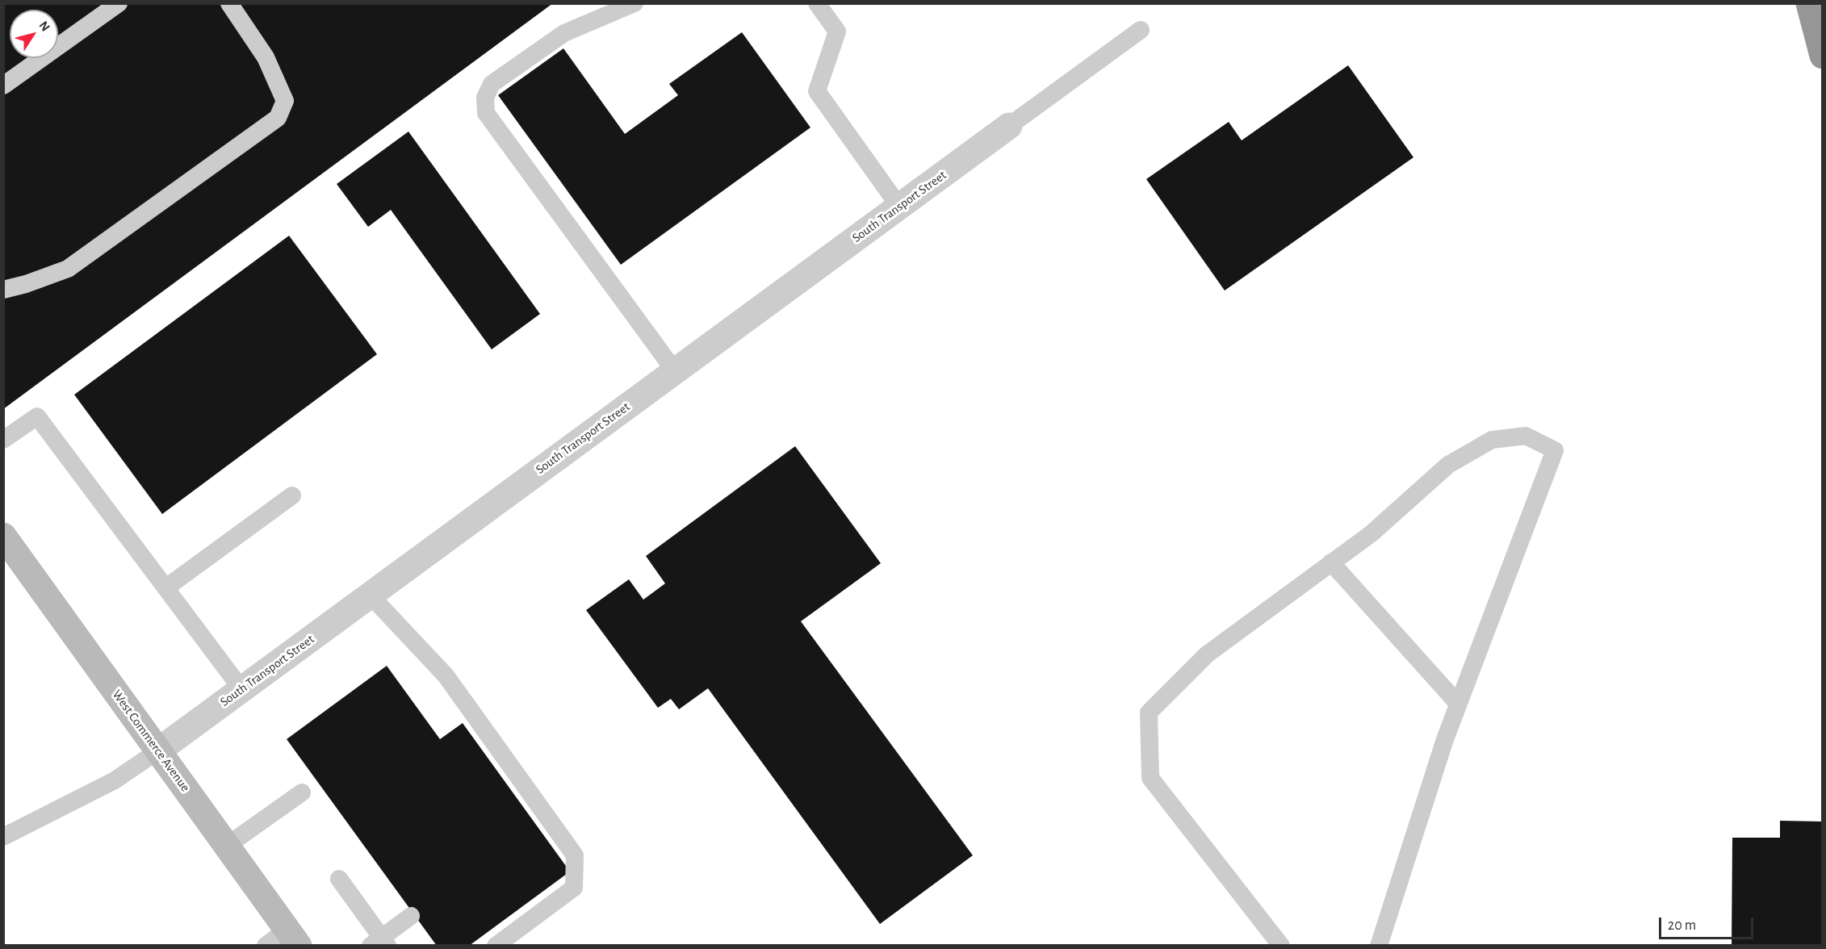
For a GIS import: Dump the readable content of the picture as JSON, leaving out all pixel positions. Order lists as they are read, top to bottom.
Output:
{
  "streets": {
    "street": ["South Transport Street", "West Commerce Avenue"]
  },
  "crossings": [
    ["South Transport Street", "West Commerce Avenue"]
  ],
  "scale_bar": "20 m",
  "north": "top right"
}
